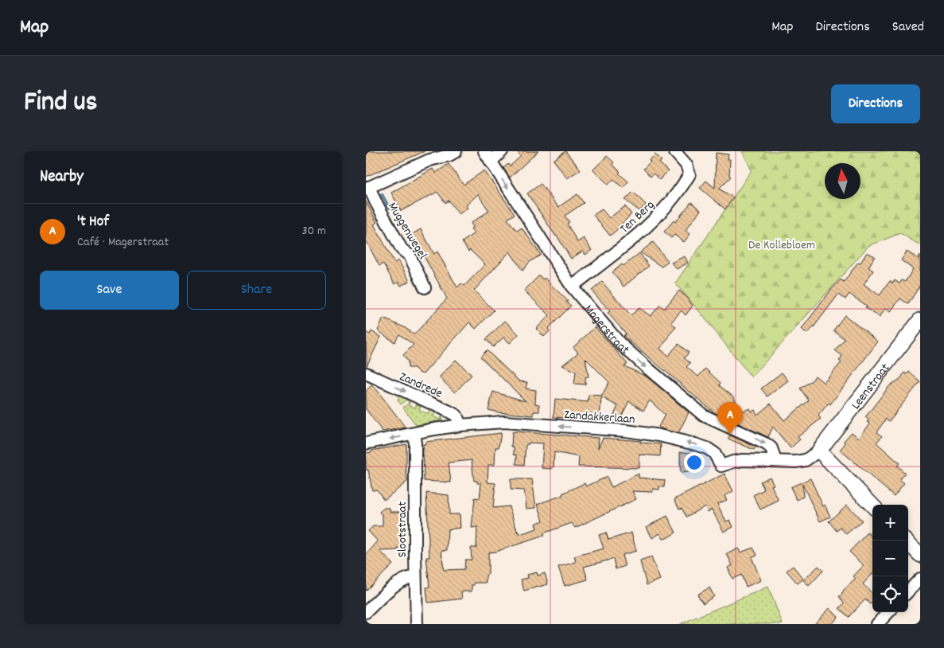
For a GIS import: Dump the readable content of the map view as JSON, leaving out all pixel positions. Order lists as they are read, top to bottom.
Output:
{
  "streets": {
    "street": [
      "Ten Berg",
      "Muggenwegel",
      "Magerstraat",
      "Zandrede",
      "Leenstraat",
      "Zandakkerlaan",
      "Slootstraat"
    ]
  },
  "crossings": [
    ["Ten Berg", "Magerstraat"],
    ["Magerstraat", "Zandakkerlaan"],
    ["Zandrede", "Zandakkerlaan"],
    ["Leenstraat", "Zandakkerlaan"],
    ["Zandakkerlaan", "Slootstraat"]
  ],
  "one_way": ["Magerstraat", "Zandrede", "Zandakkerlaan"],
  "parks": ["De Kollebloem"],
  "north": "top",
  "page": {
    "header": "Map",
    "nav": ["Map", "Directions", "Saved"],
    "title": "Find us",
    "buttons": [
      "Directions",
      ["Save", "Share"]
    ],
    "heading": "Nearby",
    "list": [
      {
        "mark": "A",
        "name": "'t Hof",
        "note": "Café · Magerstraat",
        "value": "30 m"
      }
    ],
    "pins": "A",
    "map_buttons": ["+", "−"]
  }
}
